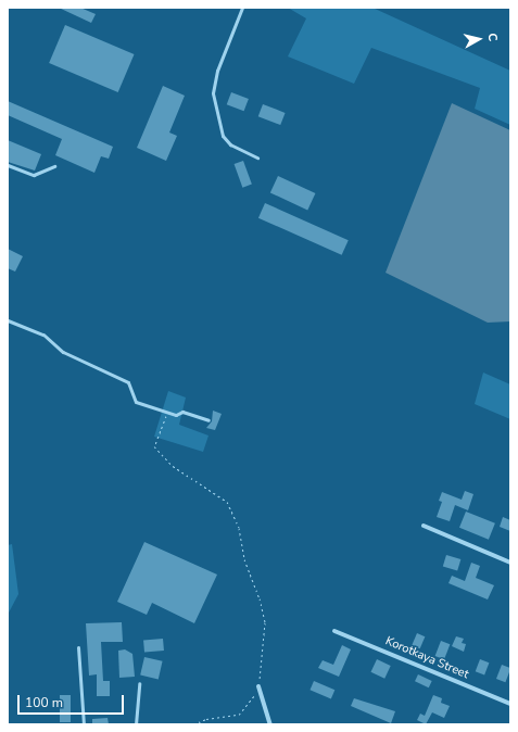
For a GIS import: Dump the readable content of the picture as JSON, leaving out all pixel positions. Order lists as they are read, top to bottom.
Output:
{
  "streets": {
    "street": ["Korotkaya Street"]
  },
  "scale_bar": "100 m",
  "north": "right"
}
